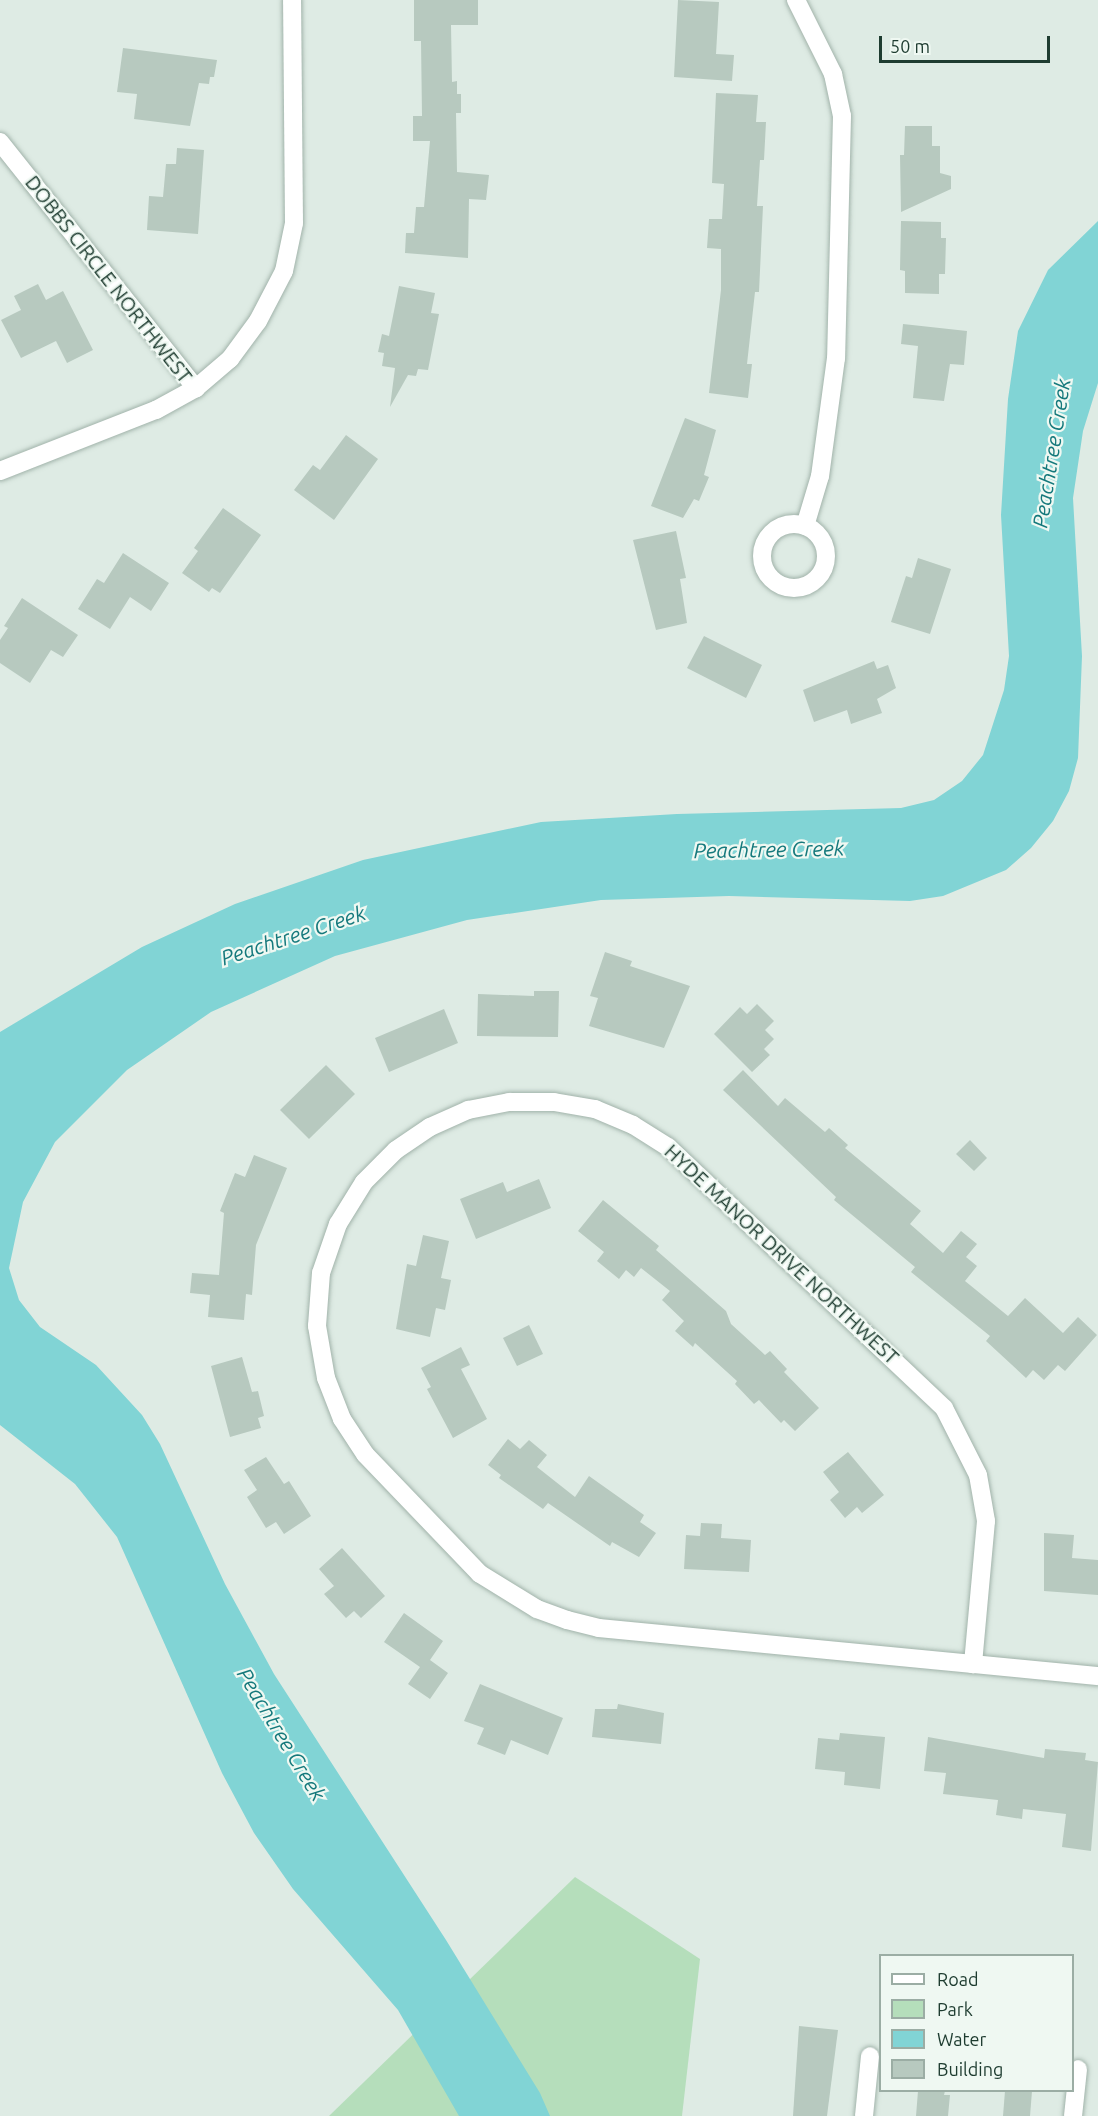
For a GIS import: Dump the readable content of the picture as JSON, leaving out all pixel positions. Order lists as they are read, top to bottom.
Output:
{
  "streets": {
    "street": ["DOBBS CIRCLE NORTHWEST", "HYDE MANOR DRIVE NORTHWEST"]
  },
  "water": ["Peachtree Creek"],
  "legend": [
    "Road",
    "Park",
    "Water",
    "Building"
  ],
  "scale_bar": "50 m"
}
